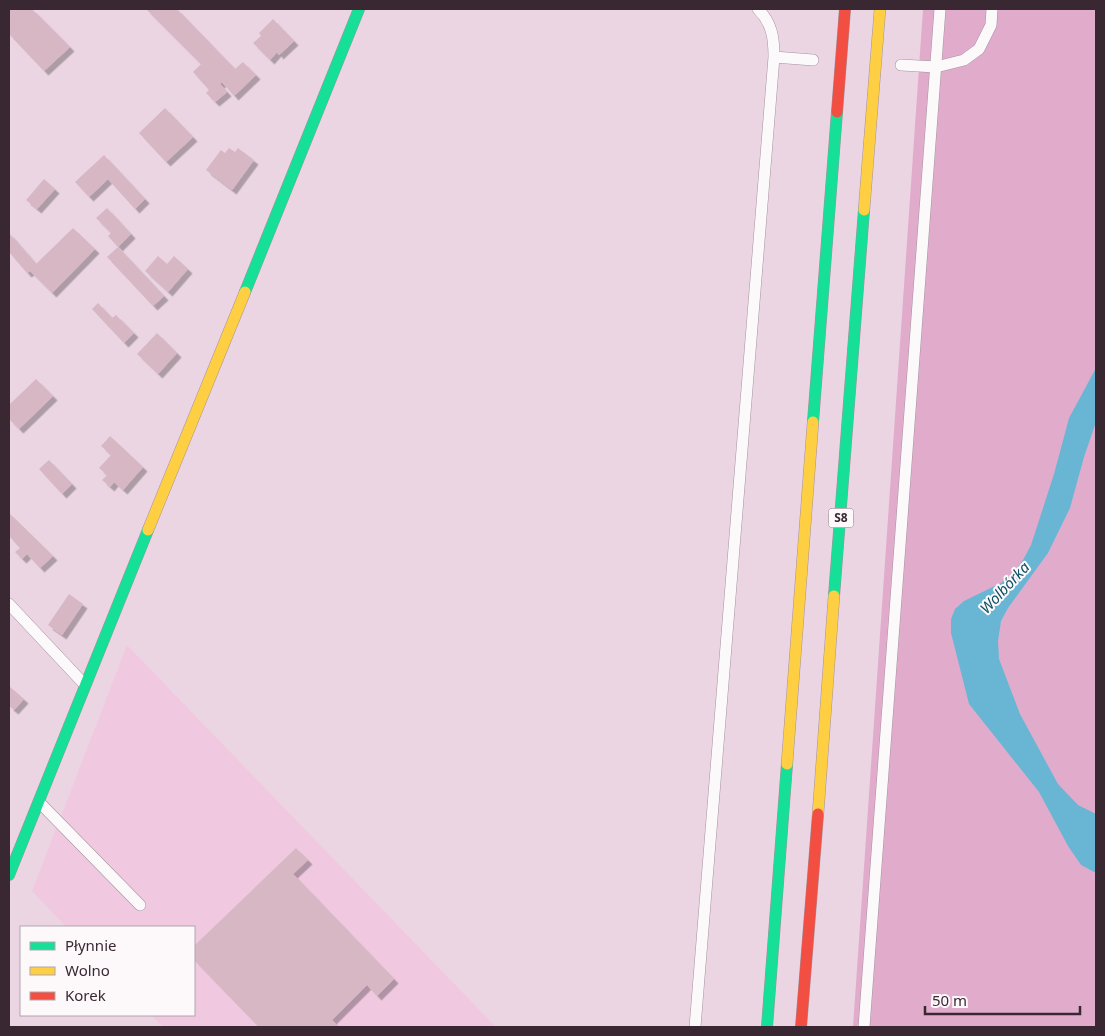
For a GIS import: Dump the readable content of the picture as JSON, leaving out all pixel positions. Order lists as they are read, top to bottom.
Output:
{
  "streets": {
    "main road": ["S8"]
  },
  "water": ["Wolbórka"],
  "legend": ["Płynnie", "Wolno", "Korek"],
  "scale_bar": "50 m"
}
